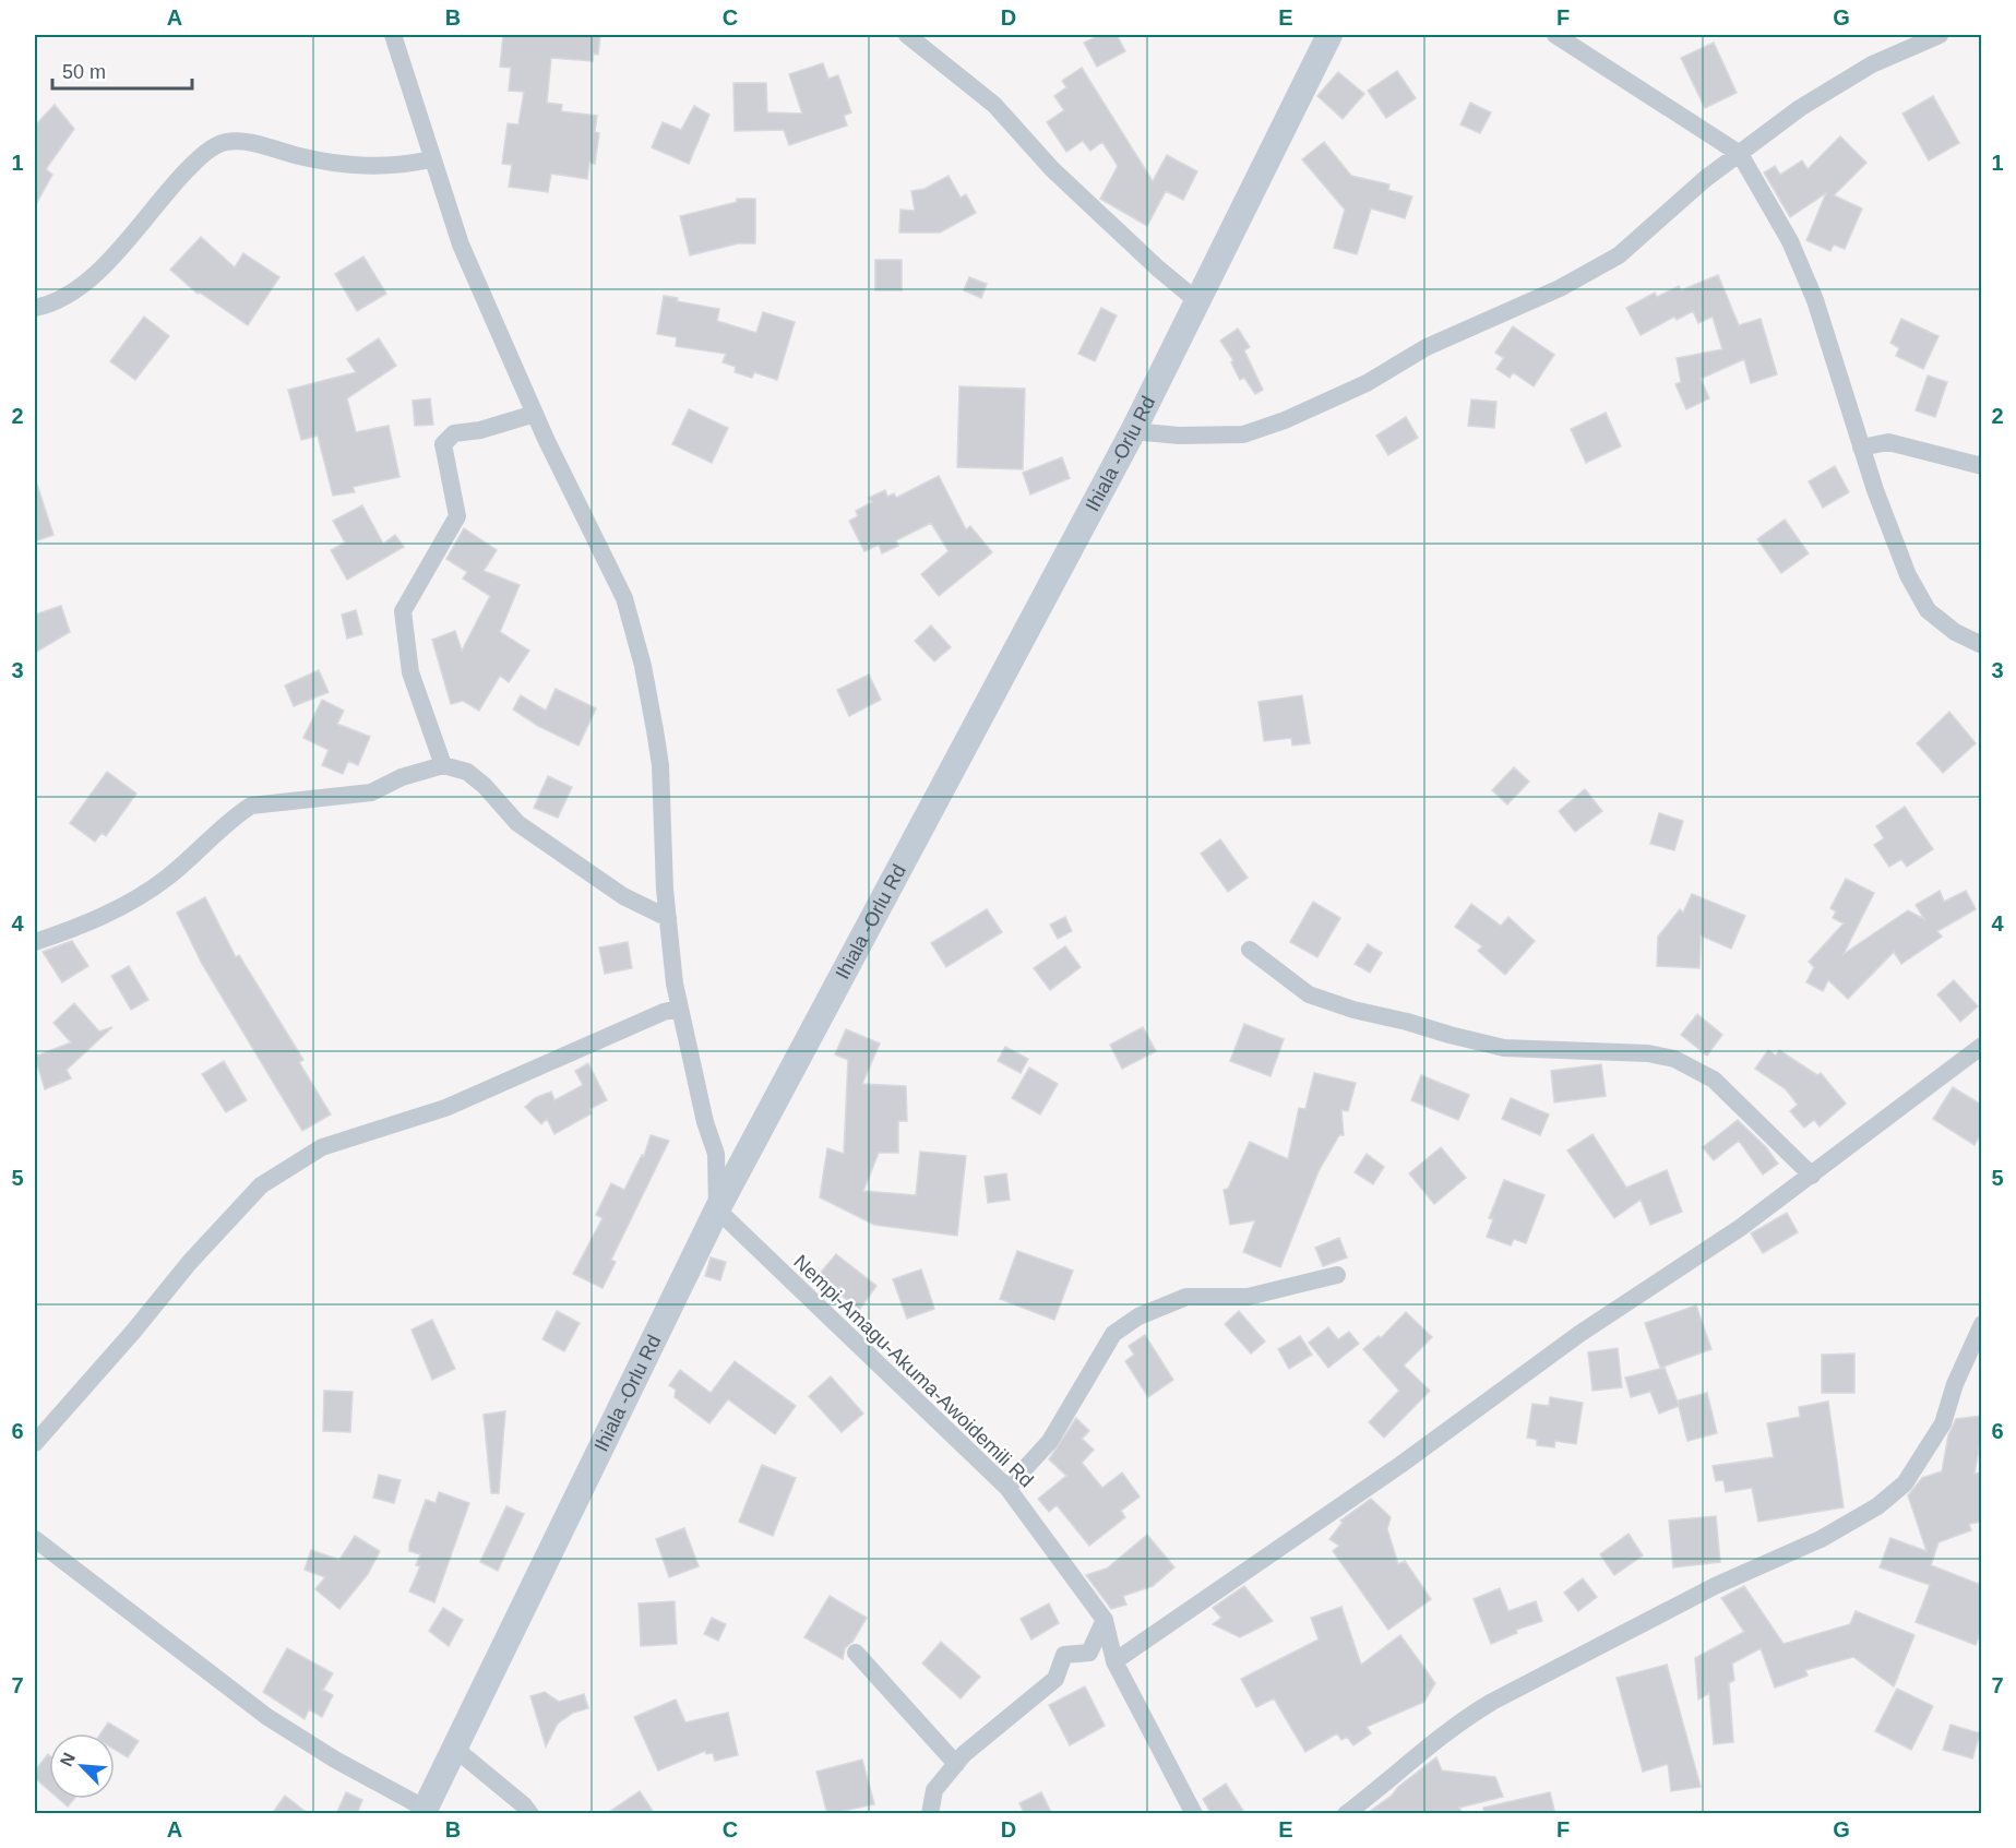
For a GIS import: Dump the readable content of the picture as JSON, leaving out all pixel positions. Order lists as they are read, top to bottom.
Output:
{
  "streets": {
    "main road": ["Ihiala -Orlu Rd"],
    "street": ["Nempi-Amagu-Akuma-Awoidemili Rd"]
  },
  "crossings": [
    ["Ihiala -Orlu Rd", "Nempi-Amagu-Akuma-Awoidemili Rd"]
  ],
  "scale_bar": "50 m",
  "north": "top left",
  "grid": {
    "columns": [
      "A",
      "B",
      "C",
      "D",
      "E",
      "F",
      "G"
    ],
    "rows": [
      "1",
      "2",
      "3",
      "4",
      "5",
      "6",
      "7"
    ]
  }
}
